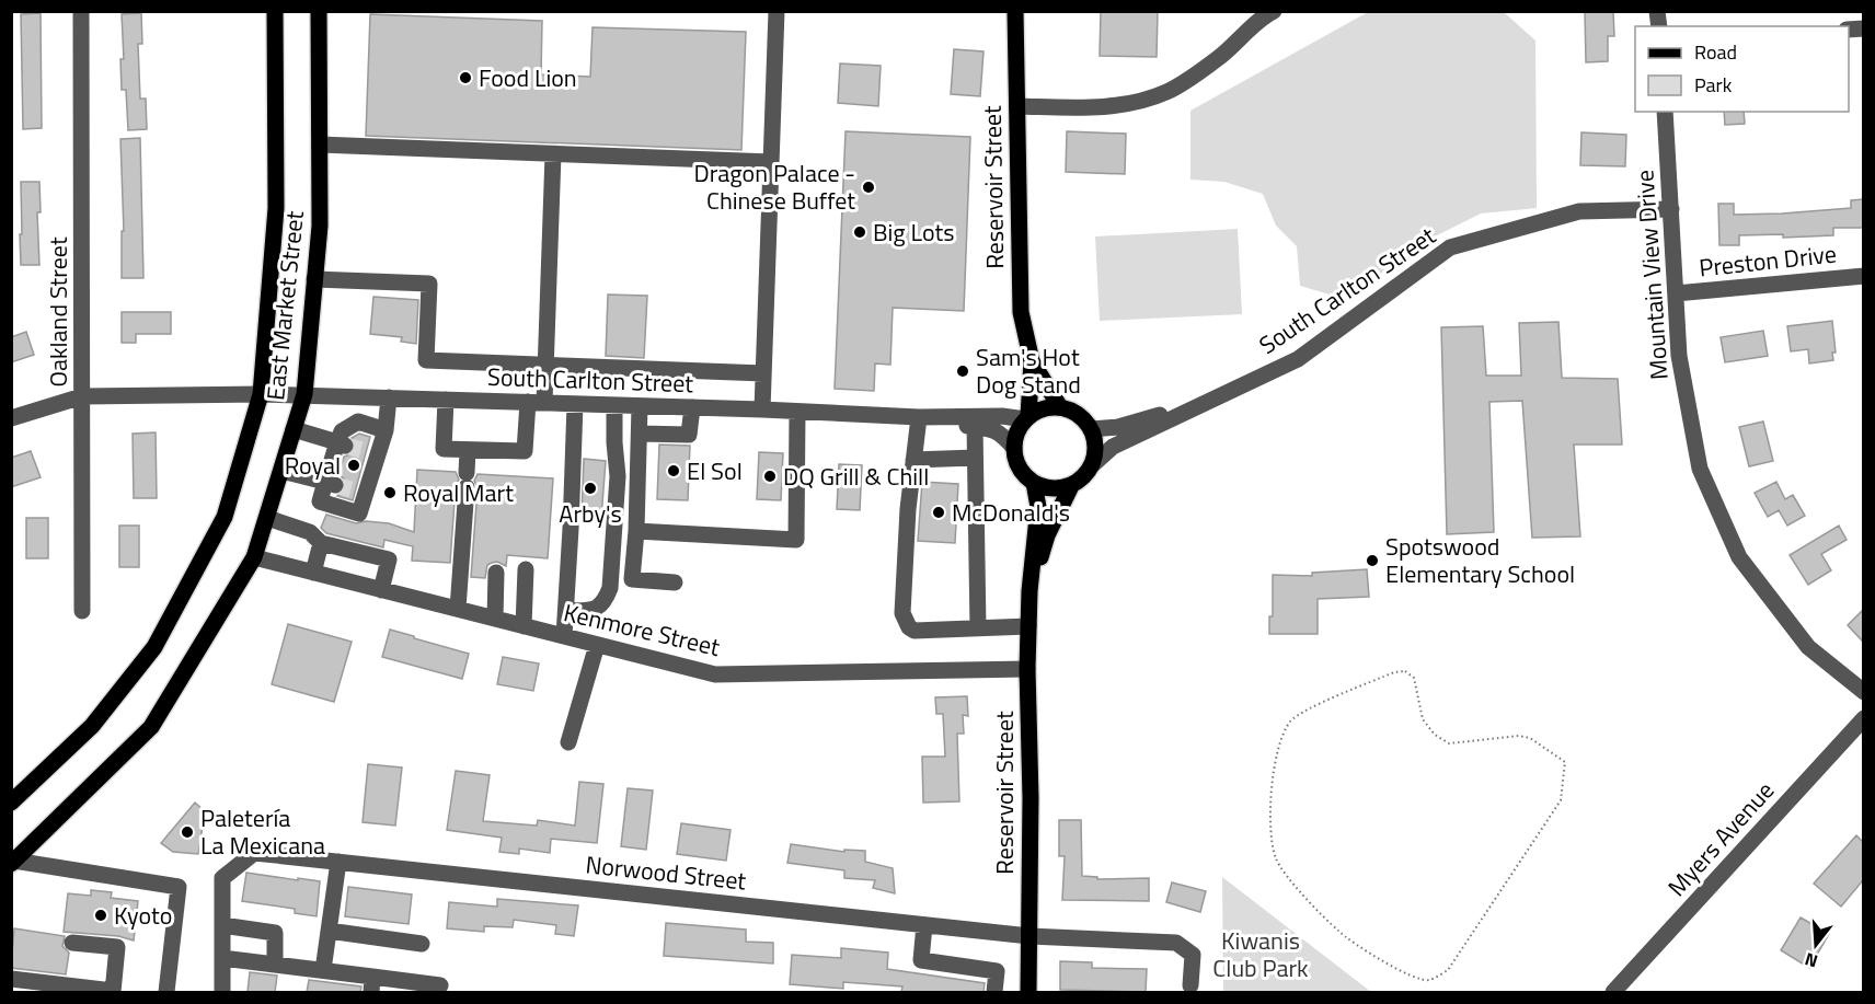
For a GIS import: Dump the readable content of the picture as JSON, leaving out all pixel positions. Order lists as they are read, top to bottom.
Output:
{
  "streets": {
    "main road": ["Reservoir Street", "East Market Street"],
    "street": [
      "Preston Drive",
      "Mountain View Drive",
      "South Carlton Street",
      "Oakland Street",
      "Kenmore Street",
      "Myers Avenue",
      "Norwood Street"
    ]
  },
  "crossings": [
    ["Reservoir Street", "South Carlton Street"],
    ["Reservoir Street", "Kenmore Street"],
    ["Reservoir Street", "Norwood Street"],
    ["Preston Drive", "Mountain View Drive"],
    ["Mountain View Drive", "South Carlton Street"],
    ["South Carlton Street", "East Market Street"],
    ["South Carlton Street", "Oakland Street"],
    ["East Market Street", "Kenmore Street"]
  ],
  "parks": ["Kiwanis Club Park"],
  "places": [
    "Food Lion",
    "Dragon Palace - Chinese Buffet",
    "Big Lots",
    "Sam's Hot Dog Stand",
    "Royal",
    "El Sol",
    "DQ Grill & Chill",
    "Arby's",
    "Royal Mart",
    "McDonald's",
    "Spotswood Elementary School",
    "Paletería La Mexicana",
    "Kyoto"
  ],
  "legend": ["Road", "Park"],
  "north": "bottom"
}
